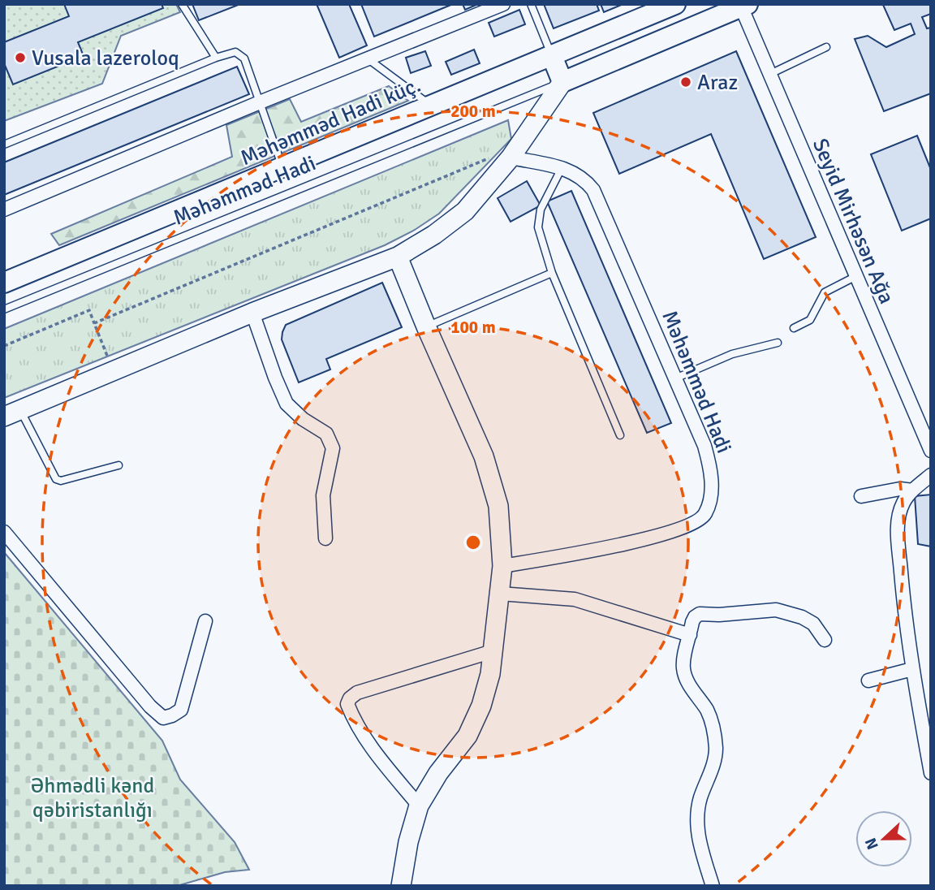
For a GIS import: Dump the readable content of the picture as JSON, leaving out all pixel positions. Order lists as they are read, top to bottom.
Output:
{
  "streets": {
    "main road": ["Məhəmməd Hadi küç."],
    "street": ["Məhəmməd Hadi", "Seyid Mirhəsən Ağa"]
  },
  "parks": ["Əhmədli kənd qəbiristanlığı"],
  "places": ["Vusala lazeroloq", "Araz"],
  "north": "left",
  "rings": ["200 m", "100 m"]
}
